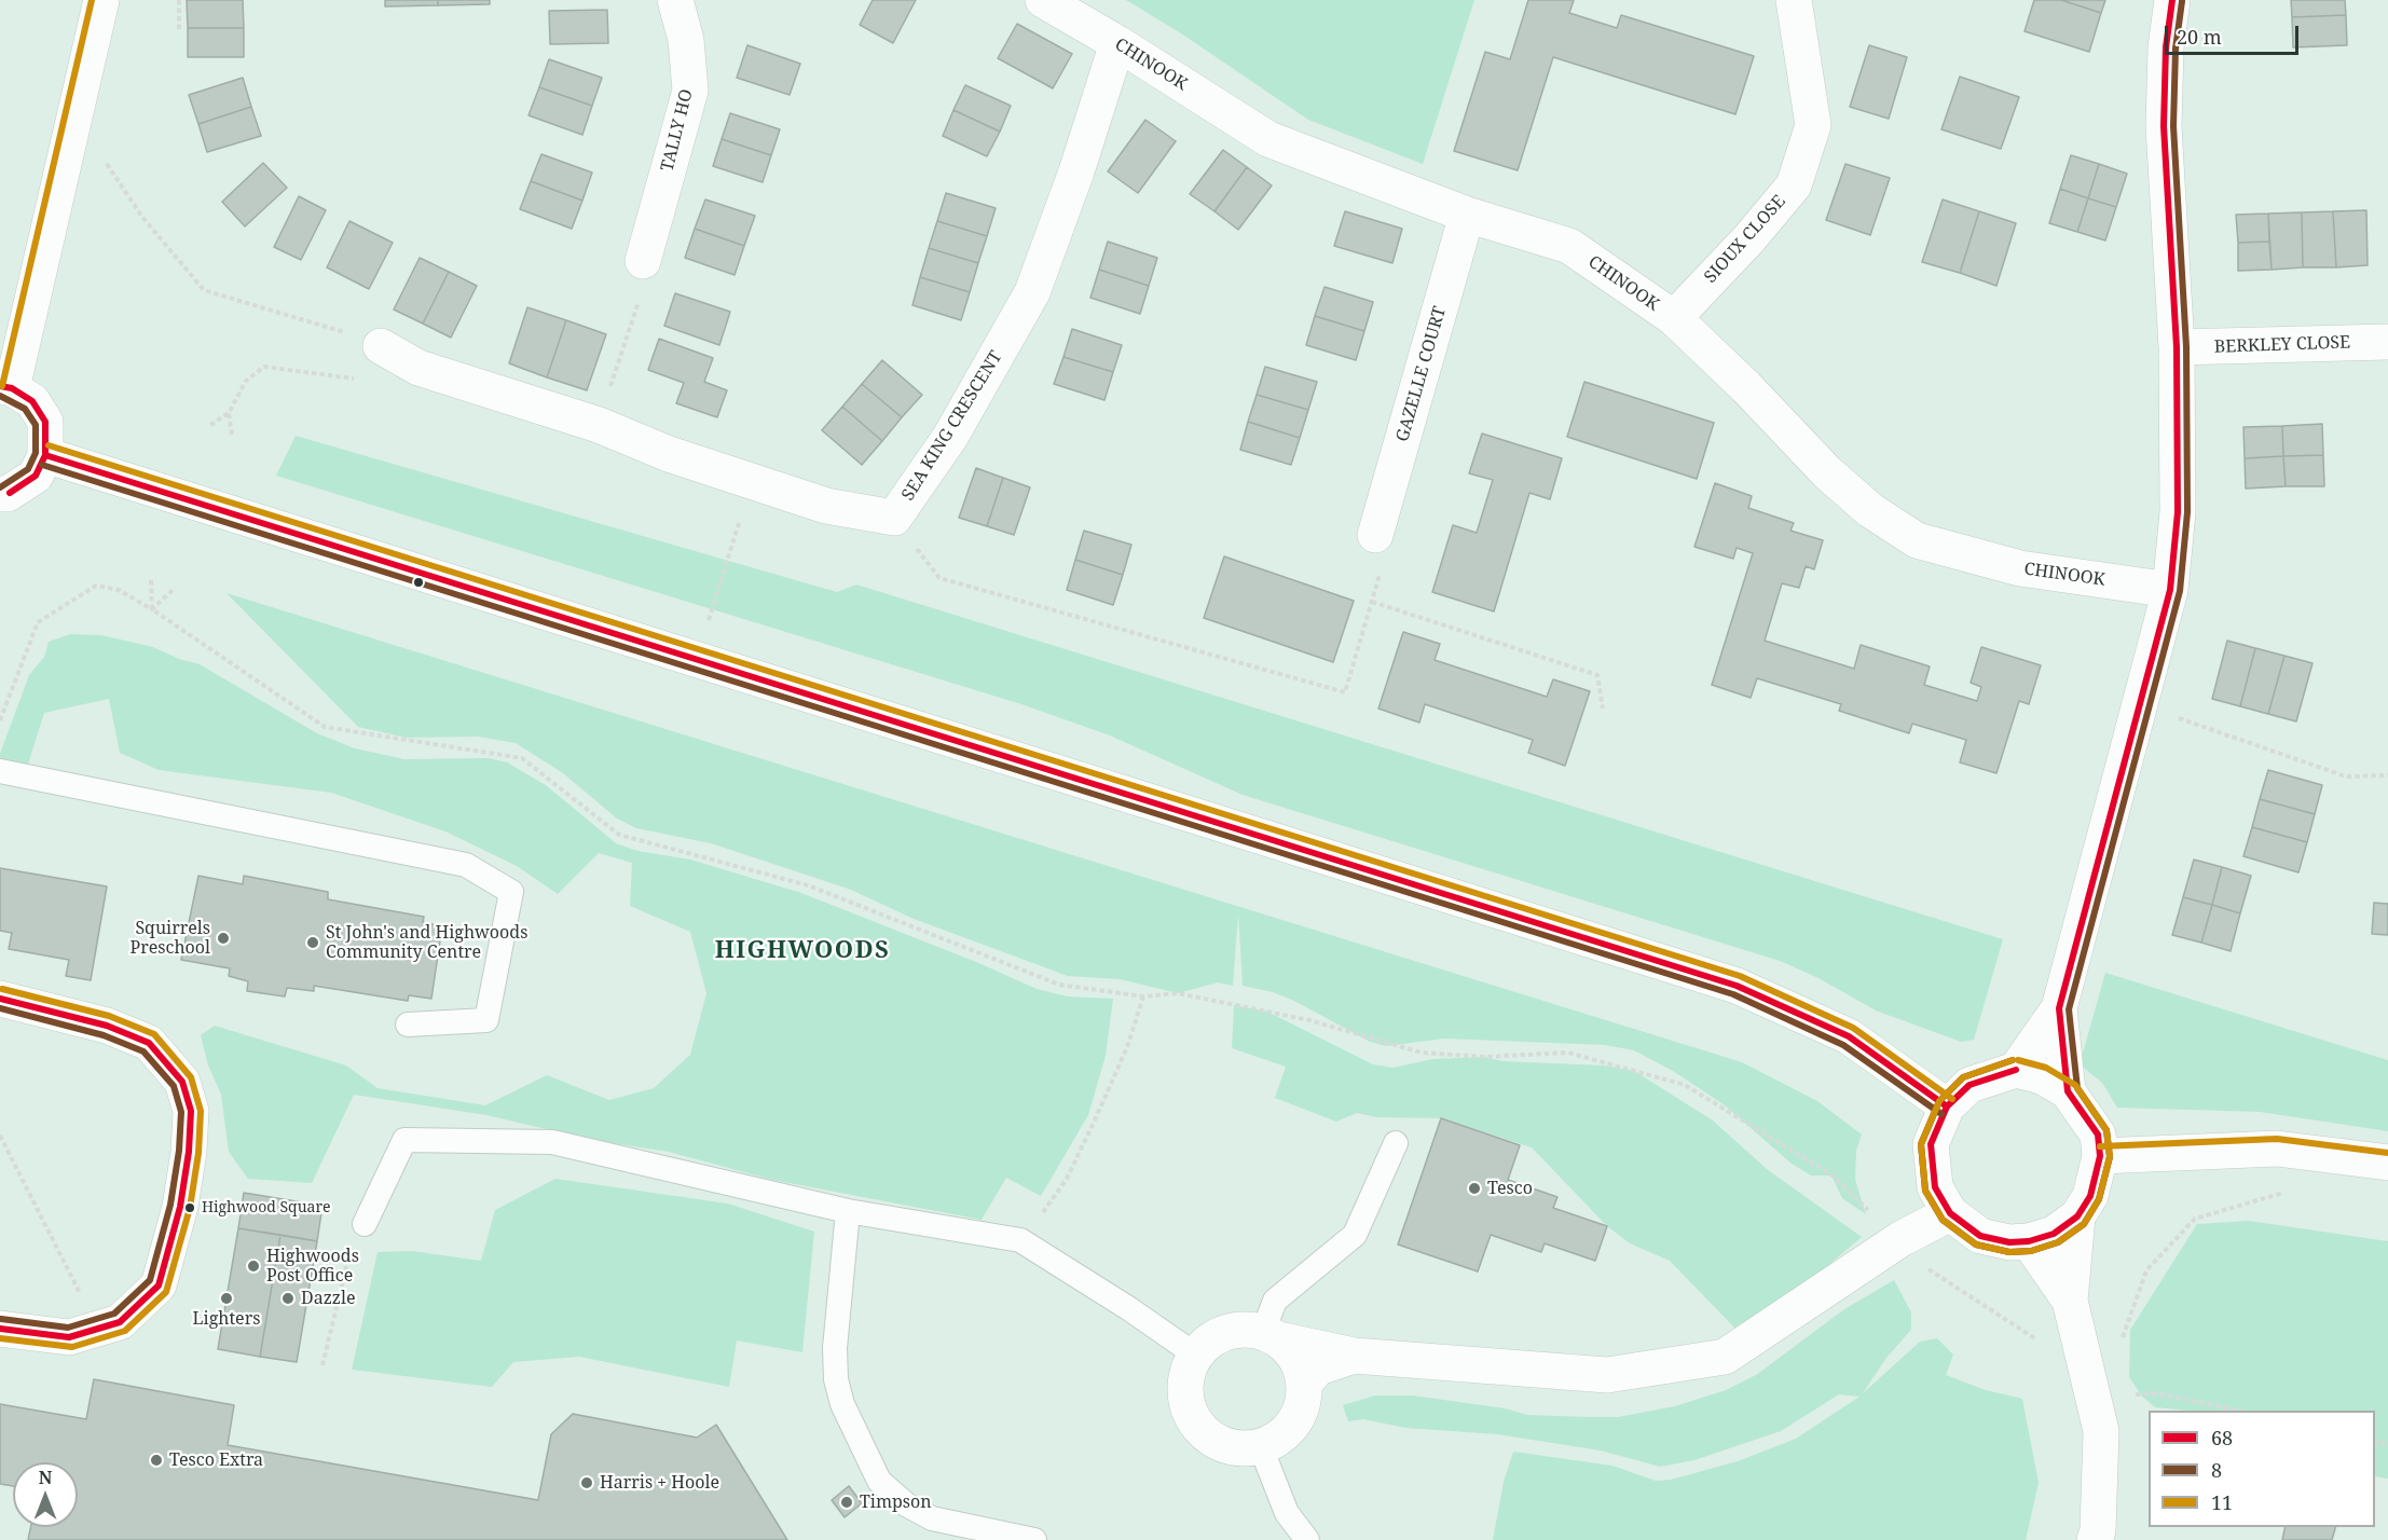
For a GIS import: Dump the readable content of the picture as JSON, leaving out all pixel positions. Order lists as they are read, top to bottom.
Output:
{
  "streets": {
    "street": [
      "CHINOOK",
      "TALLY HO",
      "SIOUX CLOSE",
      "BERKLEY CLOSE",
      "GAZELLE COURT",
      "SEA KING CRESCENT"
    ]
  },
  "crossings": [
    ["CHINOOK", "SIOUX CLOSE"],
    ["CHINOOK", "GAZELLE COURT"],
    ["CHINOOK", "SEA KING CRESCENT"]
  ],
  "districts": ["HIGHWOODS"],
  "places": [
    "Squirrels Preschool",
    "St John's and Highwoods Community Centre",
    "Tesco",
    "Highwood Square",
    "Highwoods Post Office",
    "Lighters",
    "Dazzle",
    "Tesco Extra",
    "Harris + Hoole",
    "Timpson"
  ],
  "lines": ["transit line 68", "transit line 11", "transit line 8"],
  "legend": ["68", "8", "11"],
  "scale_bar": "20 m",
  "north": "top"
}
